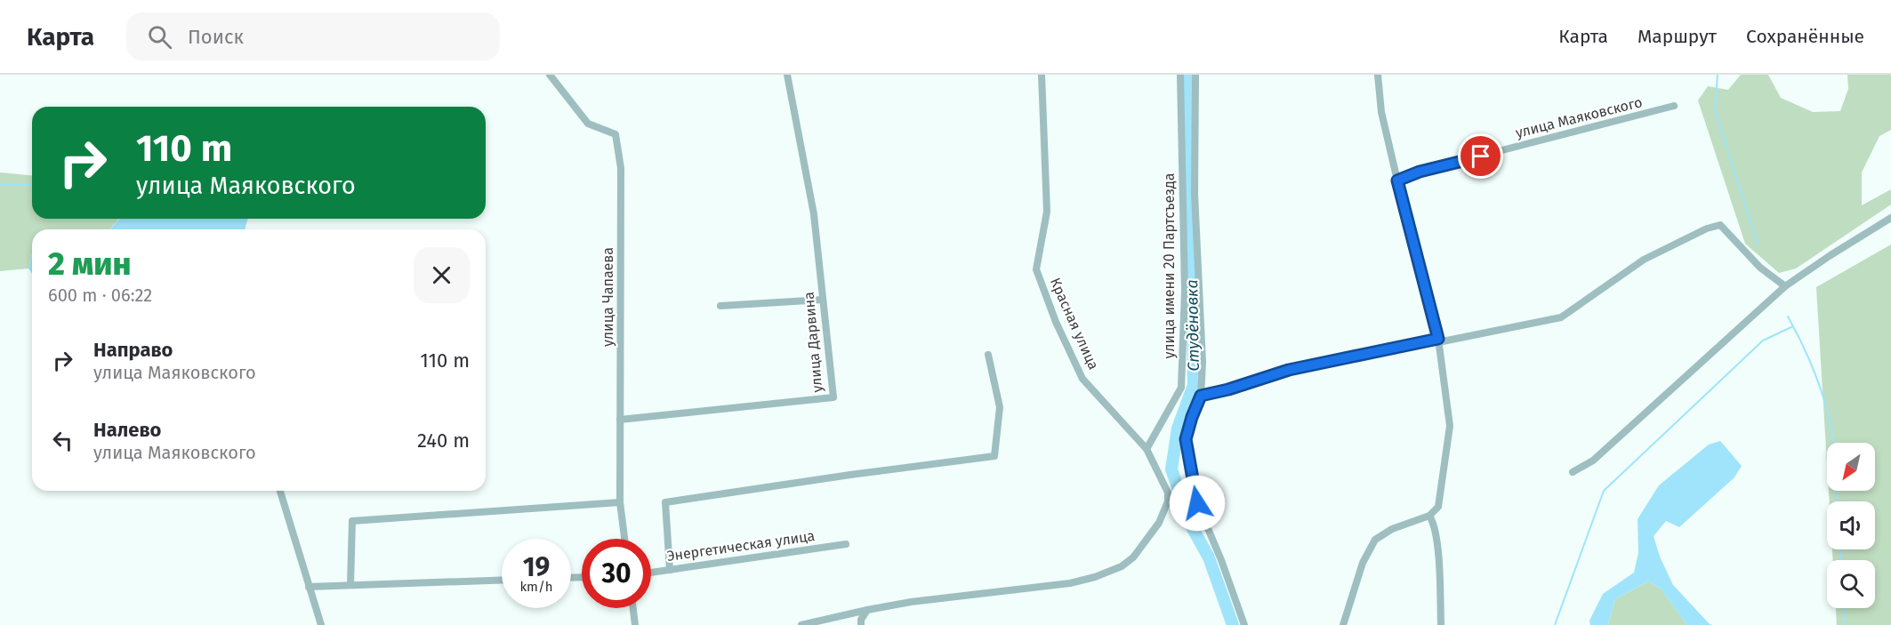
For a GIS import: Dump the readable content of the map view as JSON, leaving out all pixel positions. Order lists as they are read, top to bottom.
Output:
{
  "streets": {
    "street": [
      "улица Маяковского",
      "улица имени 20 Партсъезда",
      "улица Чапаева",
      "Красная улица",
      "улица Дарвина",
      "Энергетическая улица"
    ]
  },
  "crossings": [
    ["улица имени 20 Партсъезда", "Красная улица"],
    ["улица Чапаева", "улица Дарвина"]
  ],
  "water": ["Студёновка"],
  "north": "bottom left",
  "page": {
    "header": "Карта",
    "search": "Поиск",
    "nav": ["Карта", "Маршрут", "Сохранённые"],
    "turn": ["110 m", "улица Маяковского"],
    "heading": ["2 мин", "600 m · 06:22"],
    "list": [
      {
        "name": "Направо",
        "note": "улица Маяковского",
        "value": "110 m"
      },
      {
        "name": "Налево",
        "note": "улица Маяковского",
        "value": "240 m"
      }
    ],
    "speed": "19 km/h",
    "limit": "30"
  }
}
